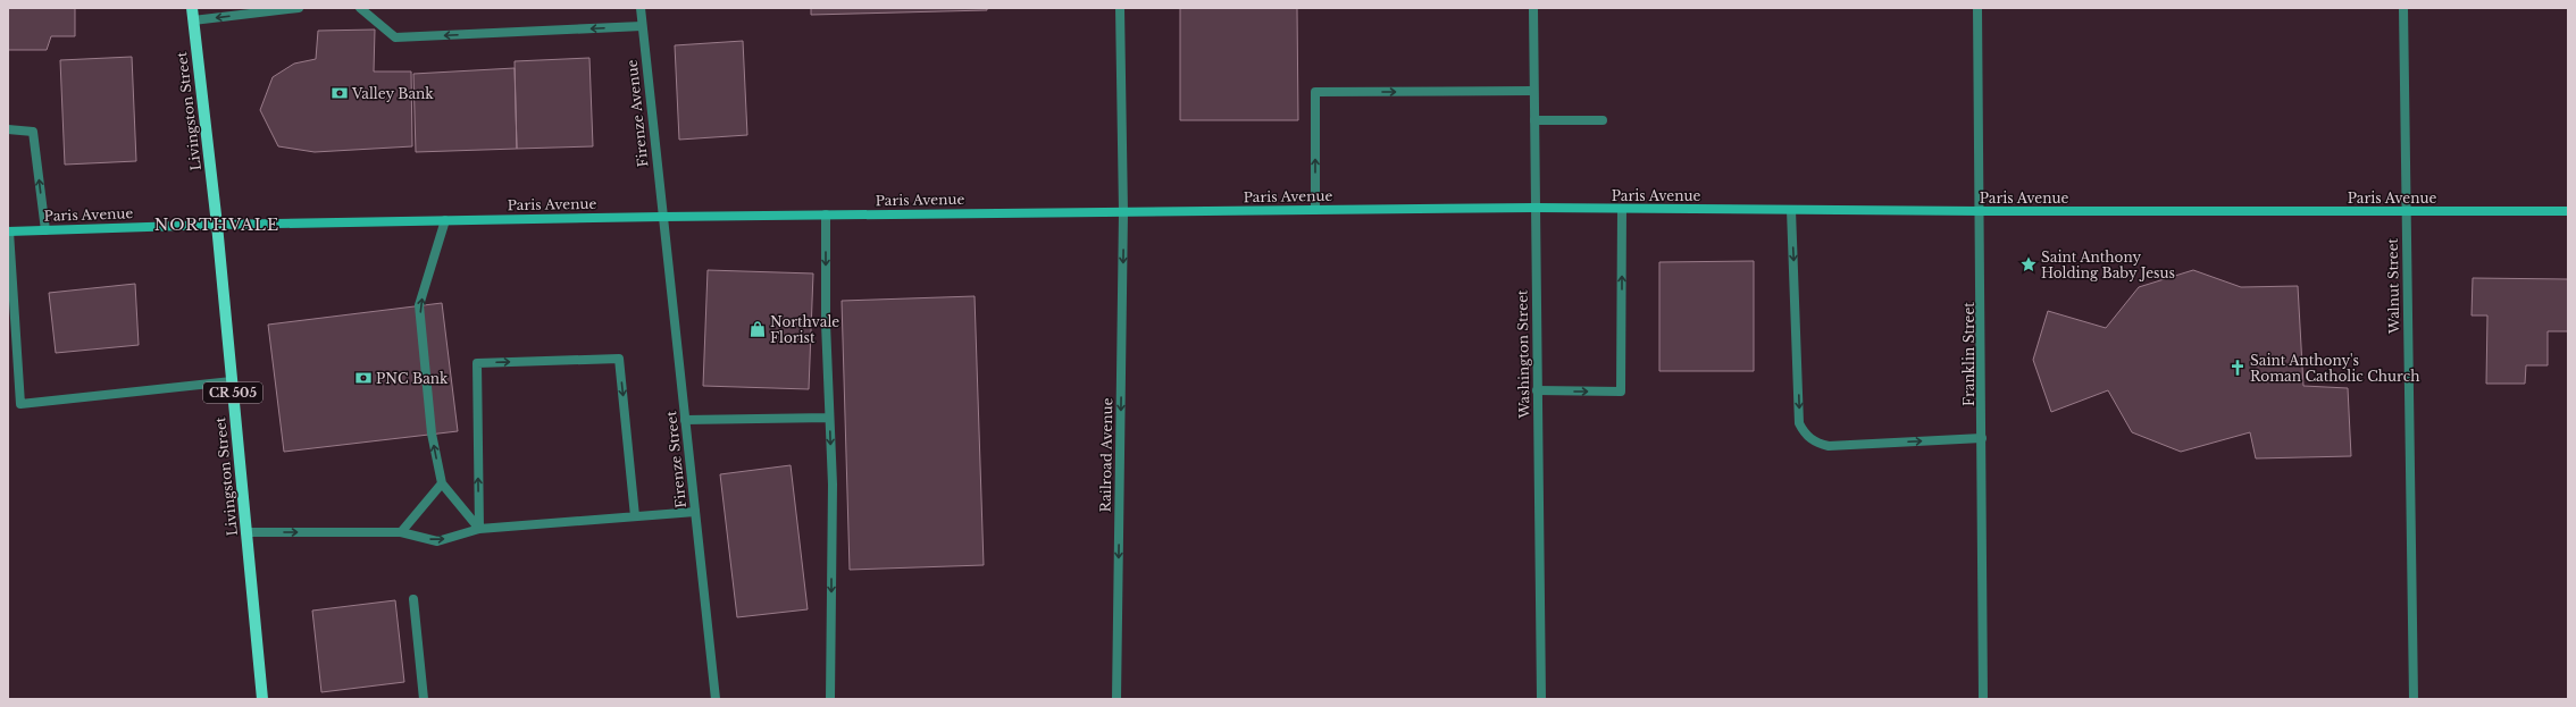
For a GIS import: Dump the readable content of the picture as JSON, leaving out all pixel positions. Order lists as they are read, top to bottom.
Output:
{
  "streets": {
    "main road": ["Livingston Street", "CR 505"],
    "street": [
      "Firenze Avenue",
      "Paris Avenue",
      "Walnut Street",
      "Washington Street",
      "Franklin Street",
      "Railroad Avenue",
      "Firenze Street"
    ]
  },
  "crossings": [
    ["Livingston Street", "Paris Avenue"],
    ["Firenze Avenue", "Paris Avenue"],
    ["Firenze Avenue", "Firenze Street"],
    ["Paris Avenue", "Walnut Street"],
    ["Paris Avenue", "Washington Street"],
    ["Paris Avenue", "Franklin Street"],
    ["Paris Avenue", "Railroad Avenue"],
    ["Paris Avenue", "Firenze Street"]
  ],
  "one_way": ["Railroad Avenue"],
  "districts": ["NORTHVALE"],
  "places": {
    "bank": ["Valley Bank", "PNC Bank"],
    "place": ["Saint Anthony Holding Baby Jesus"],
    "shop": ["Northvale Florist"],
    "church": ["Saint Anthony's Roman Catholic Church"]
  }
}
